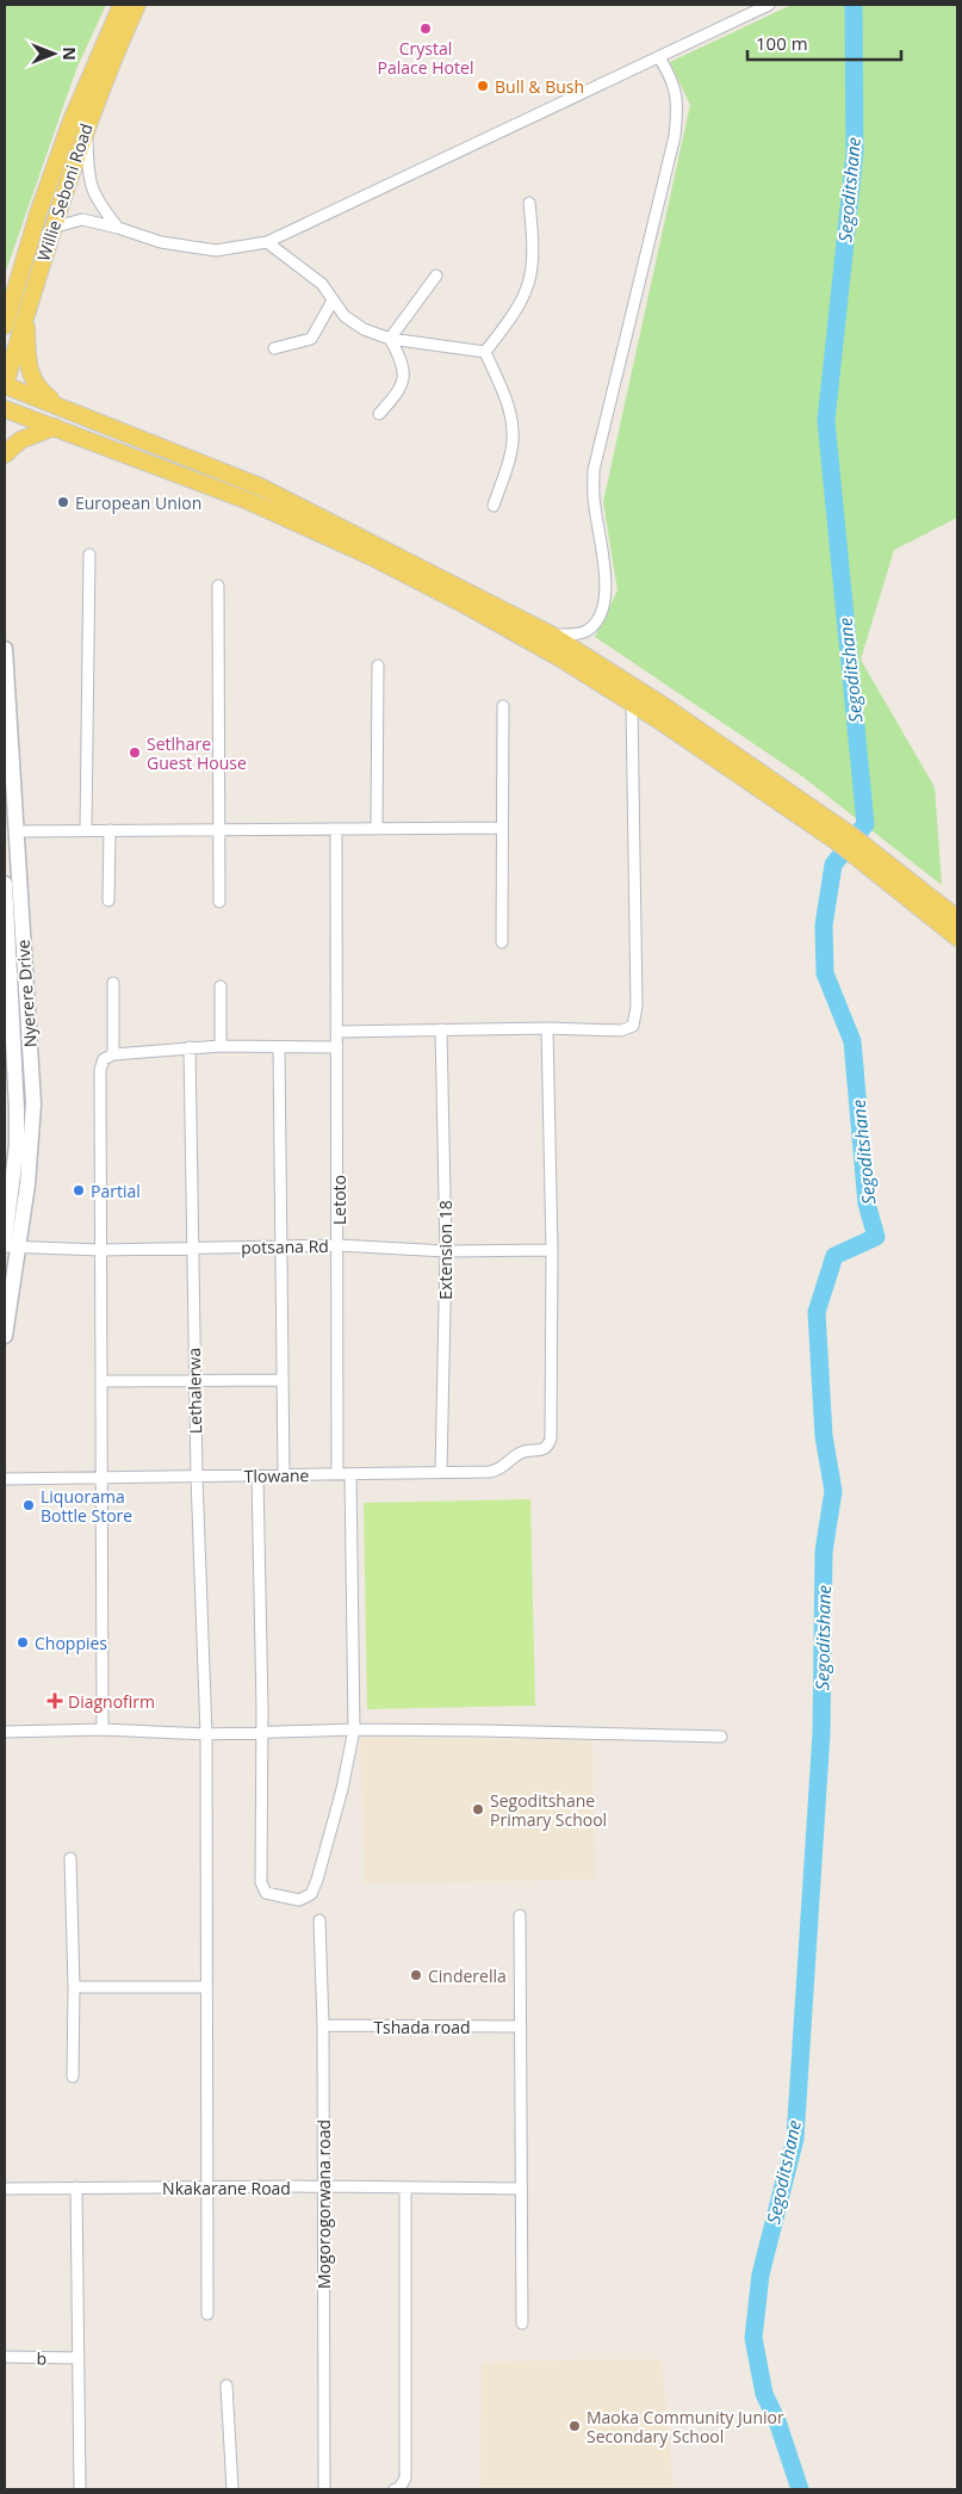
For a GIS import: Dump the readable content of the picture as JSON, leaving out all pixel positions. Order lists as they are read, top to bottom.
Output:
{
  "streets": {
    "main road": ["Willie Seboni Road", "Nyerere Drive"],
    "street": [
      "Letoto",
      "potsana Rd",
      "Extension 18",
      "Lethalerwa",
      "Tlowane",
      "Tshada road",
      "Nkakarane Road",
      "Mogorogorwana road",
      "b"
    ]
  },
  "crossings": [
    ["Nyerere Drive", "potsana Rd"],
    ["Letoto", "potsana Rd"],
    ["Letoto", "Tlowane"],
    ["potsana Rd", "Extension 18"],
    ["potsana Rd", "Lethalerwa"],
    ["potsana Rd", "Tlowane"],
    ["Extension 18", "Tlowane"],
    ["Lethalerwa", "Tlowane"],
    ["Lethalerwa", "Nkakarane Road"],
    ["Tshada road", "Mogorogorwana road"],
    ["Nkakarane Road", "Mogorogorwana road"]
  ],
  "water": ["Segoditshane"],
  "places": {
    "other": [
      "Crystal Palace Hotel",
      "Bull & Bush",
      "European Union",
      "Setlhare Guest House",
      "Partial",
      "Liquorama Bottle Store",
      "Choppies",
      "Segoditshane Primary School",
      "Cinderella",
      "Maoka Community Junior Secondary School"
    ],
    "health": ["Diagnofirm"]
  },
  "scale_bar": "100 m",
  "north": "right"
}
